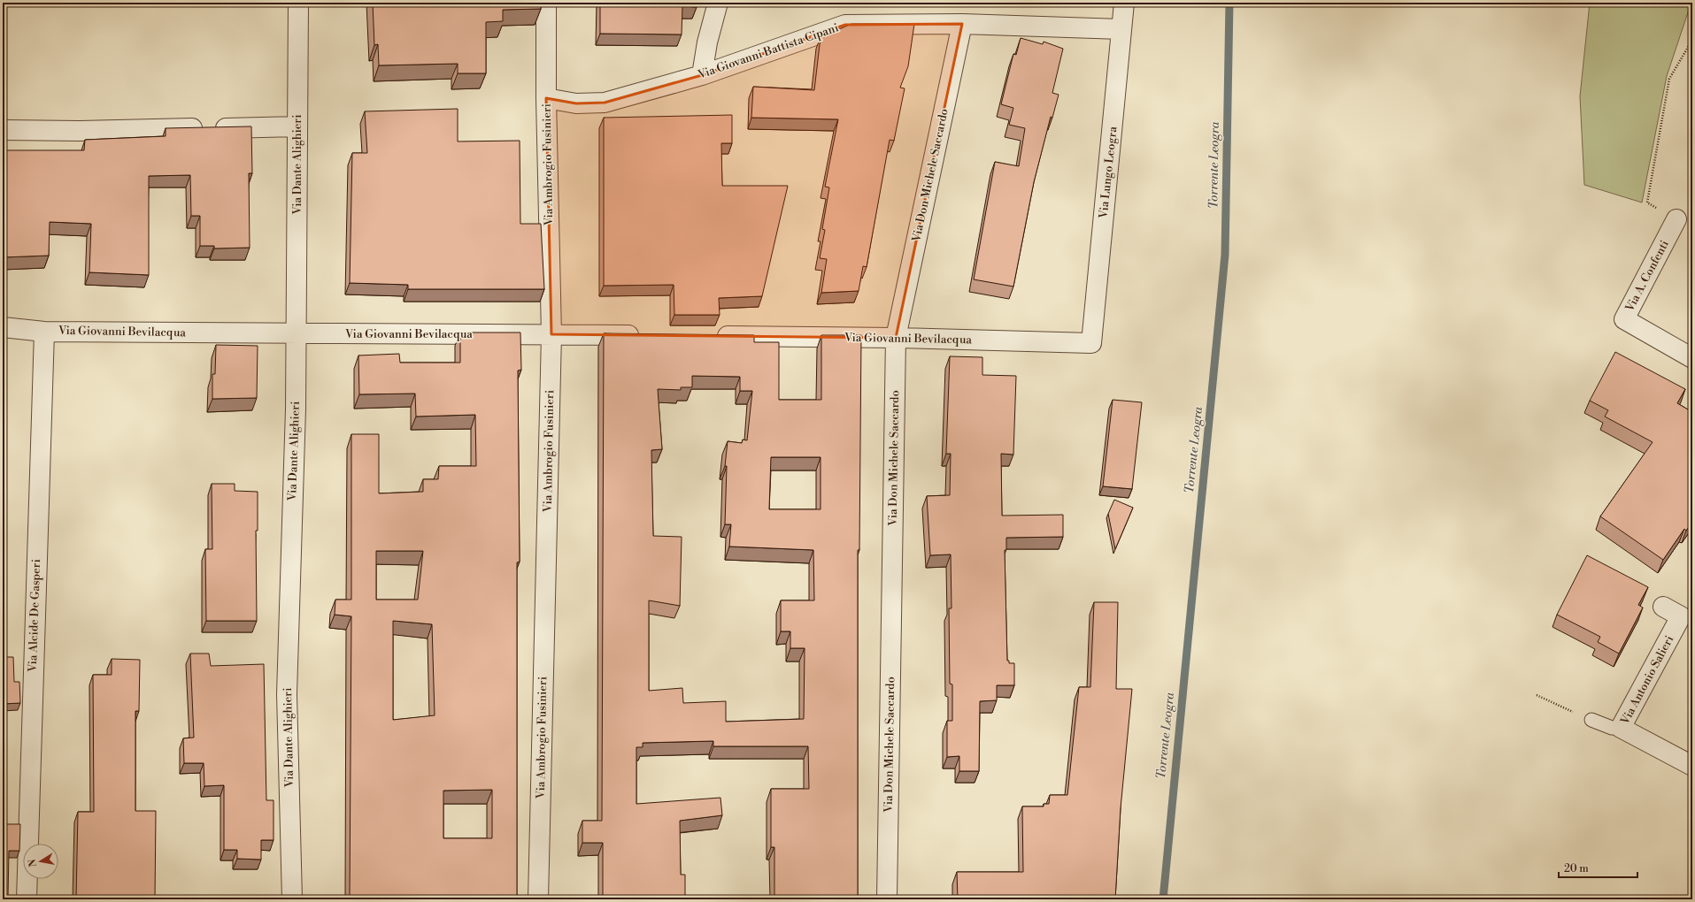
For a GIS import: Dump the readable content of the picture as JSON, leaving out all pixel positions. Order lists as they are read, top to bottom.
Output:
{
  "streets": {
    "street": [
      "Via Giovanni Battista Cipani",
      "Via Dante Alighieri",
      "Via Ambrogio Fusinieri",
      "Via Lungo Leogra",
      "Via Don Michele Saccardo",
      "Via A. Confenti",
      "Via Giovanni Bevilacqua",
      "Via Alcide De Gasperi",
      "Via Antonio Salieri"
    ]
  },
  "crossings": [
    ["Via Giovanni Battista Cipani", "Via Ambrogio Fusinieri"],
    ["Via Giovanni Battista Cipani", "Via Lungo Leogra"],
    ["Via Giovanni Battista Cipani", "Via Don Michele Saccardo"],
    ["Via Dante Alighieri", "Via Giovanni Bevilacqua"],
    ["Via Ambrogio Fusinieri", "Via Giovanni Bevilacqua"],
    ["Via Lungo Leogra", "Via Giovanni Bevilacqua"],
    ["Via Don Michele Saccardo", "Via Giovanni Bevilacqua"],
    ["Via Giovanni Bevilacqua", "Via Alcide De Gasperi"]
  ],
  "water": ["Torrente Leogra"],
  "scale_bar": "20 m",
  "north": "left"
}
